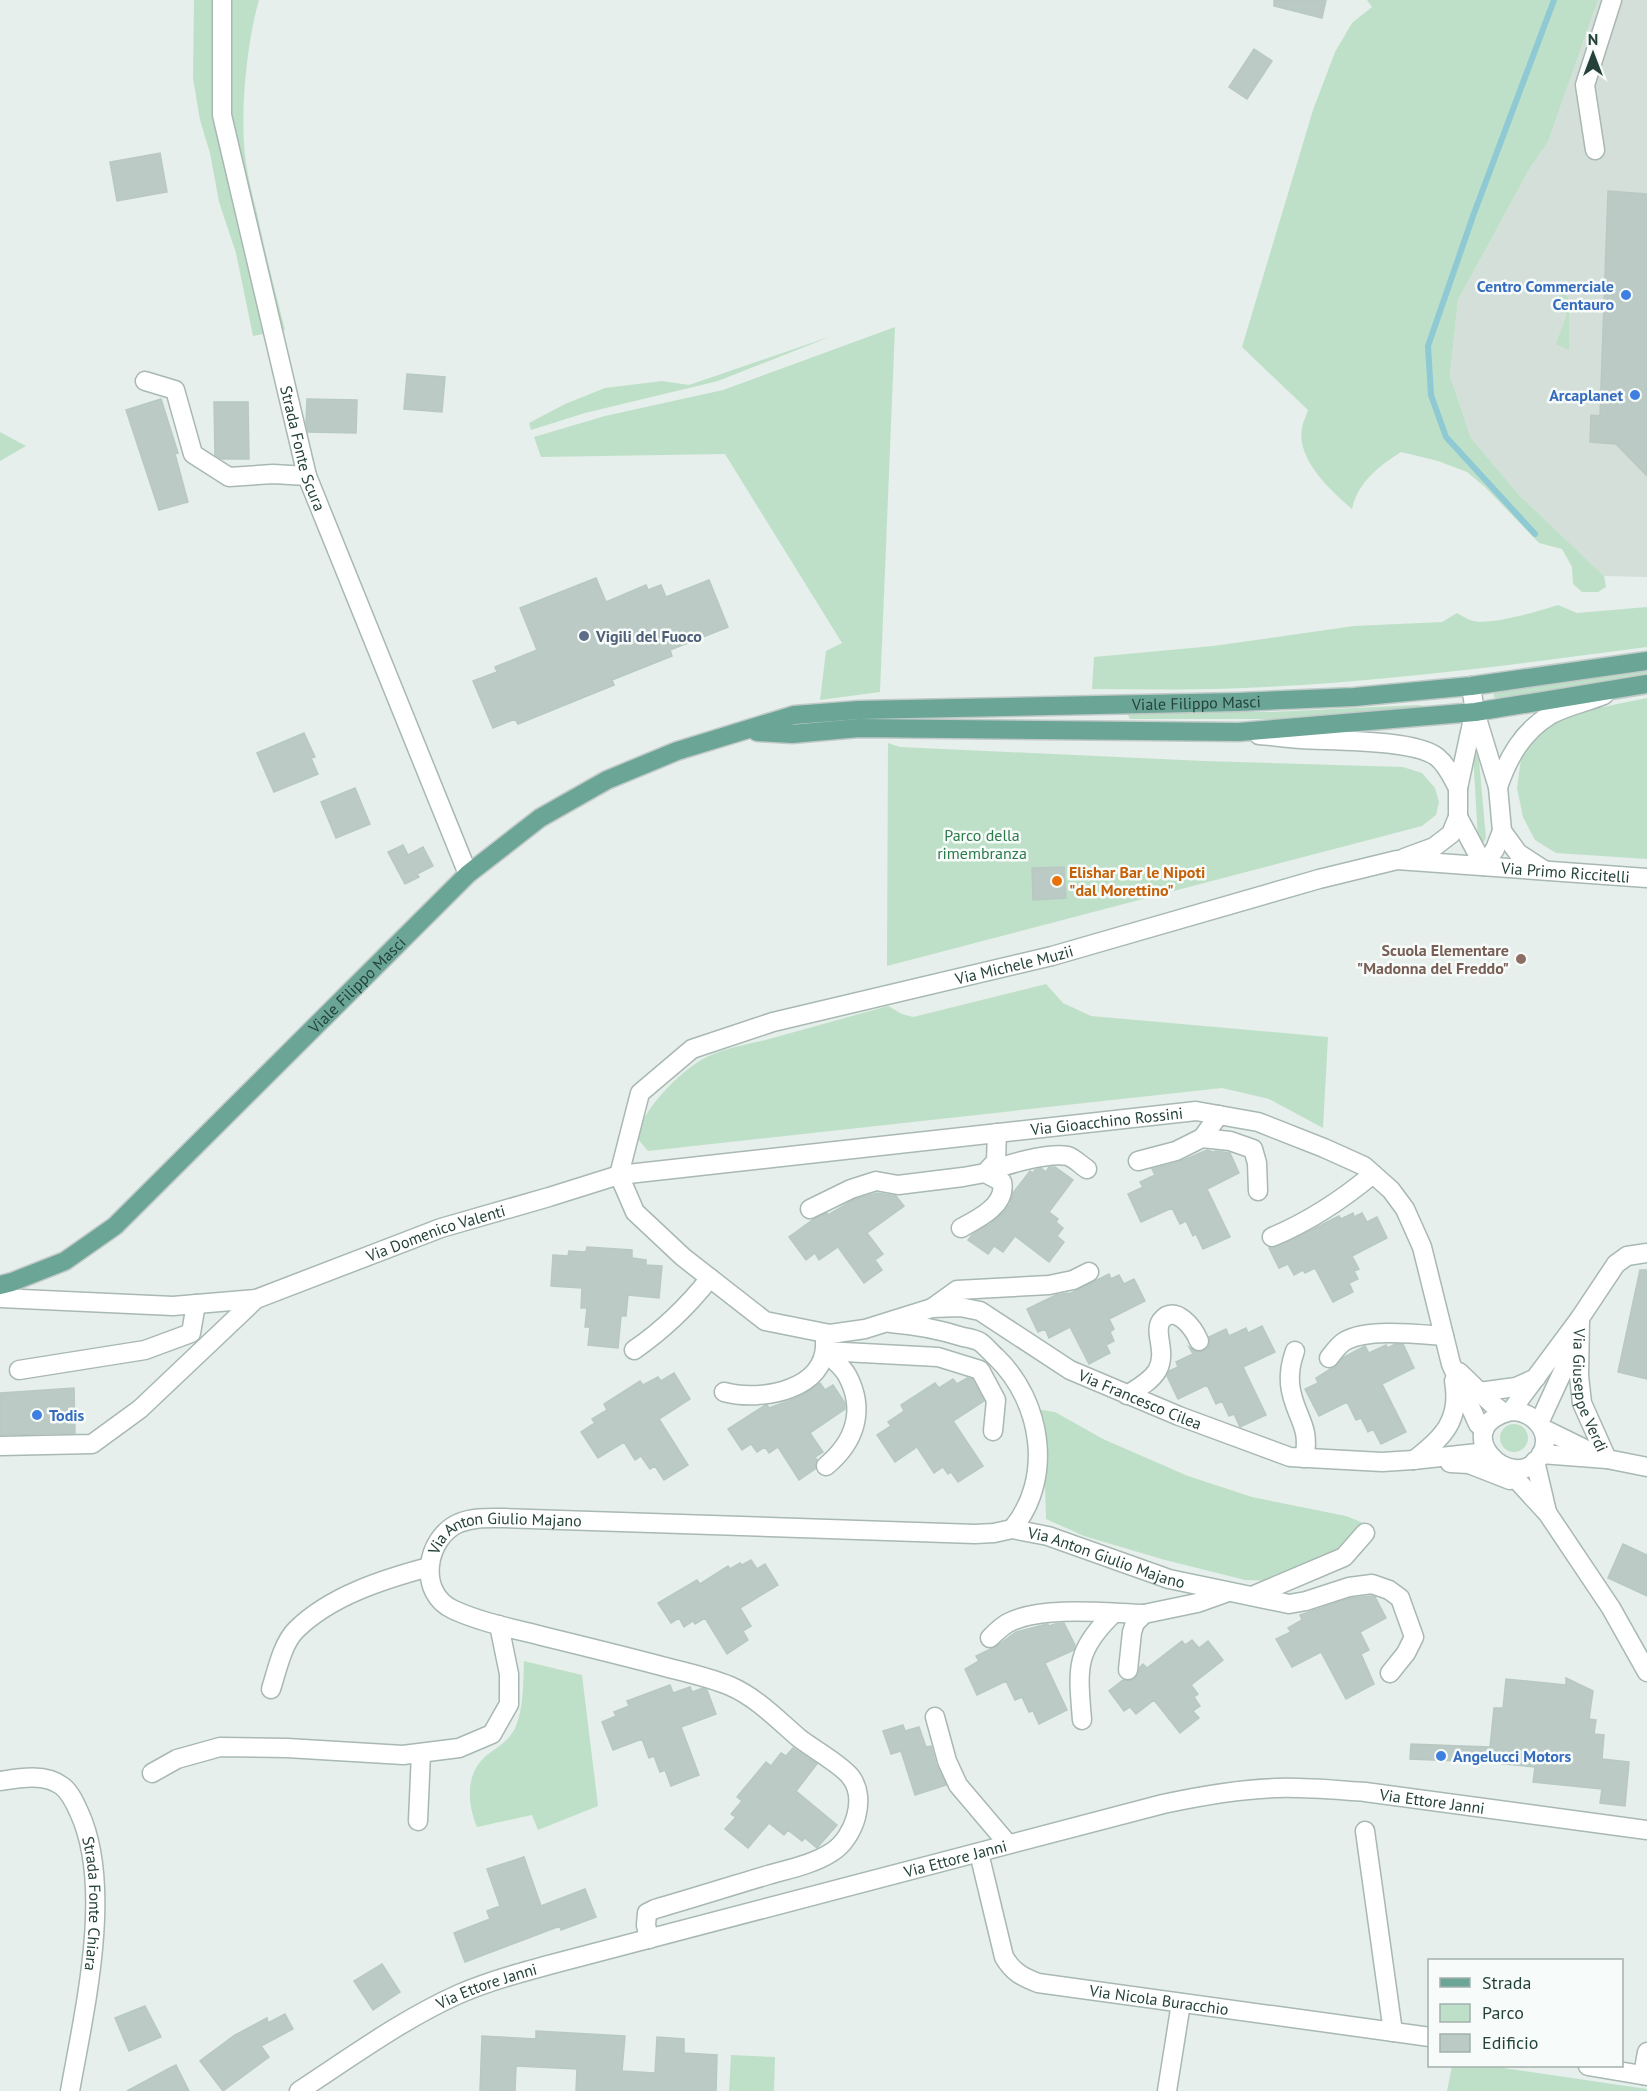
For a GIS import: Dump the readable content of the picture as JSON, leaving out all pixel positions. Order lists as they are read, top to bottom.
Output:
{
  "streets": {
    "main road": ["Viale Filippo Masci"],
    "street": [
      "Strada Fonte Scura",
      "Via Primo Riccitelli",
      "Via Michele Muzii",
      "Via Gioacchino Rossini",
      "Via Domenico Valenti",
      "Via Giuseppe Verdi",
      "Via Francesco Cilea",
      "Via Anton Giulio Majano",
      "Via Ettore Janni",
      "Strada Fonte Chiara",
      "Via Nicola Buracchio"
    ]
  },
  "crossings": [
    ["Strada Fonte Scura", "Viale Filippo Masci"],
    ["Via Primo Riccitelli", "Via Michele Muzii"],
    ["Via Michele Muzii", "Via Gioacchino Rossini"],
    ["Via Michele Muzii", "Via Domenico Valenti"],
    ["Via Michele Muzii", "Via Francesco Cilea"],
    ["Via Gioacchino Rossini", "Via Domenico Valenti"],
    ["Via Gioacchino Rossini", "Via Giuseppe Verdi"],
    ["Via Gioacchino Rossini", "Via Francesco Cilea"],
    ["Via Domenico Valenti", "Via Francesco Cilea"],
    ["Via Giuseppe Verdi", "Via Francesco Cilea"],
    ["Via Francesco Cilea", "Via Anton Giulio Majano"],
    ["Via Anton Giulio Majano", "Via Ettore Janni"],
    ["Via Ettore Janni", "Via Nicola Buracchio"]
  ],
  "parks": ["Parco della rimembranza"],
  "places": [
    "Centro Commerciale Centauro",
    "Arcaplanet",
    "Vigili del Fuoco",
    "Elishar Bar le Nipoti \"dal Morettino\"",
    "Scuola Elementare \"Madonna del Freddo\"",
    "Todis",
    "Angelucci Motors"
  ],
  "legend": ["Strada", "Parco", "Edificio"],
  "north": "top"
}
